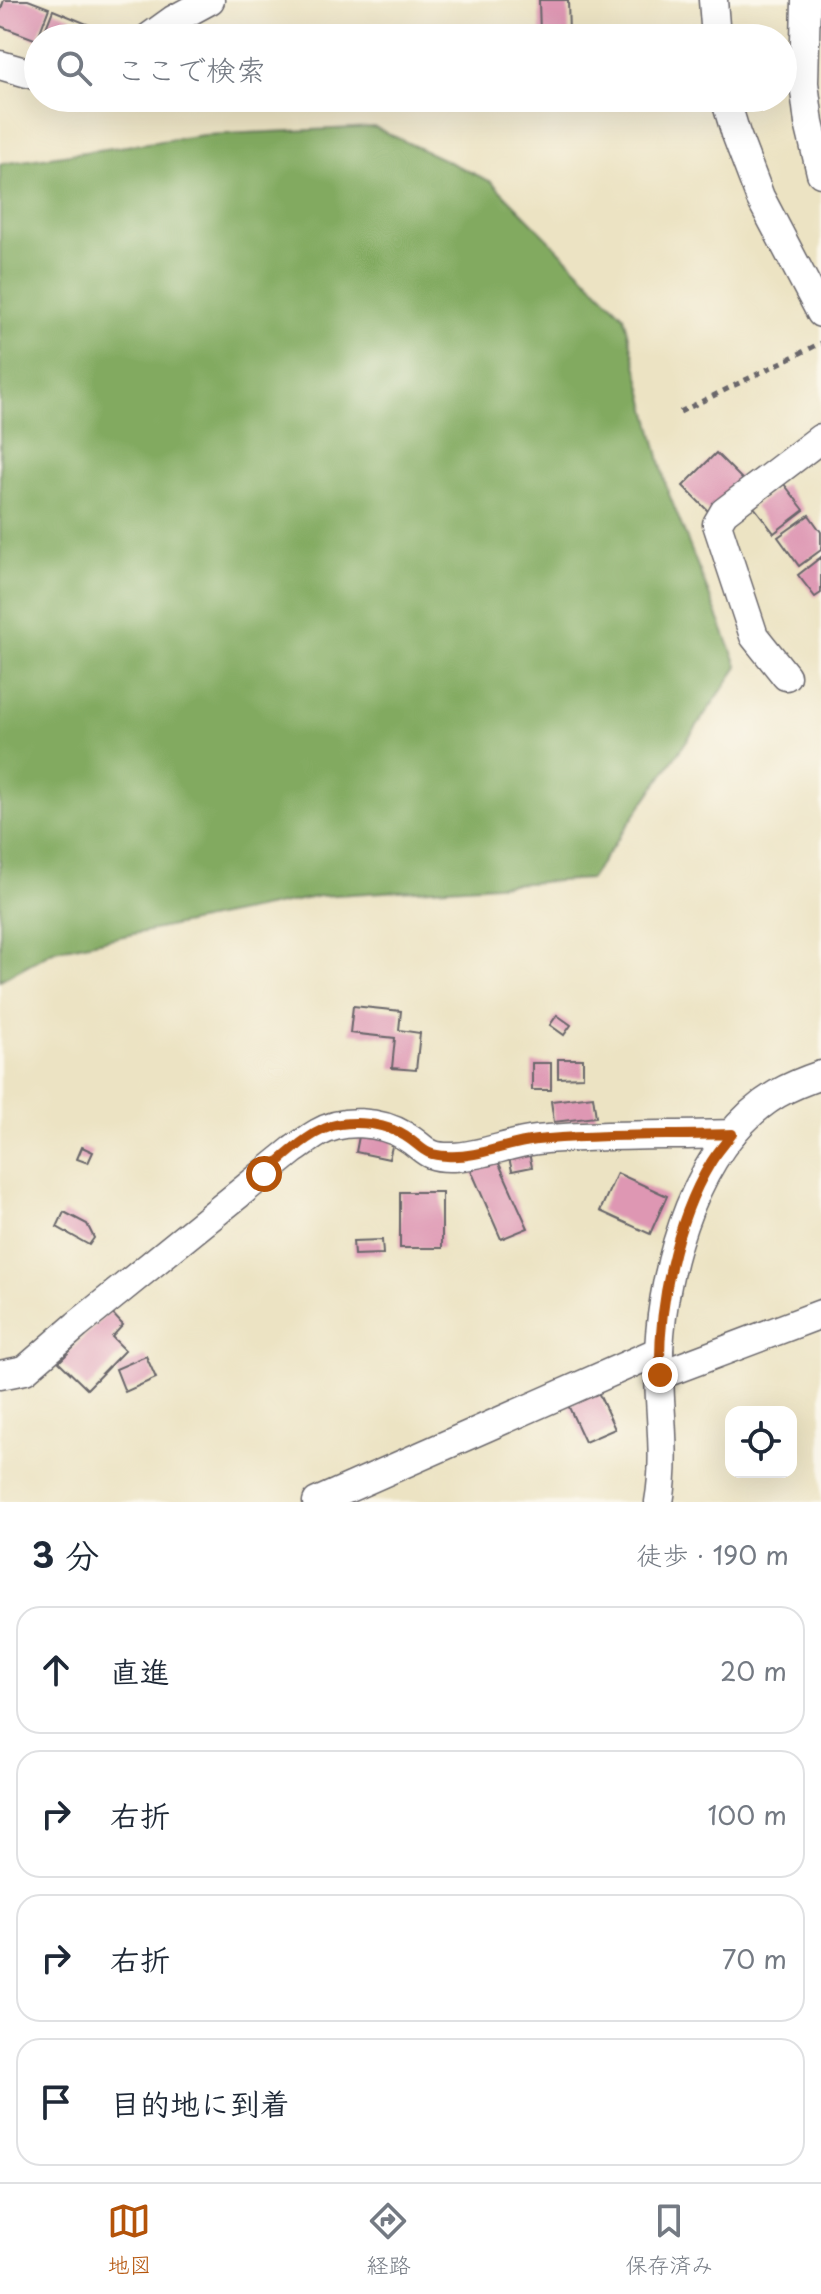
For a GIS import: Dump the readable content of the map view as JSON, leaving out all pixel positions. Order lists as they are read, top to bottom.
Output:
{
  "page": {
    "search": "ここで検索",
    "heading": ["3 分", "徒歩 · 190 m"],
    "list": [
      ["直進", "20 m"],
      ["右折", "100 m"],
      ["右折", "70 m"],
      "目的地に到着"
    ],
    "nav": ["地図", "経路", "保存済み"]
  }
}
